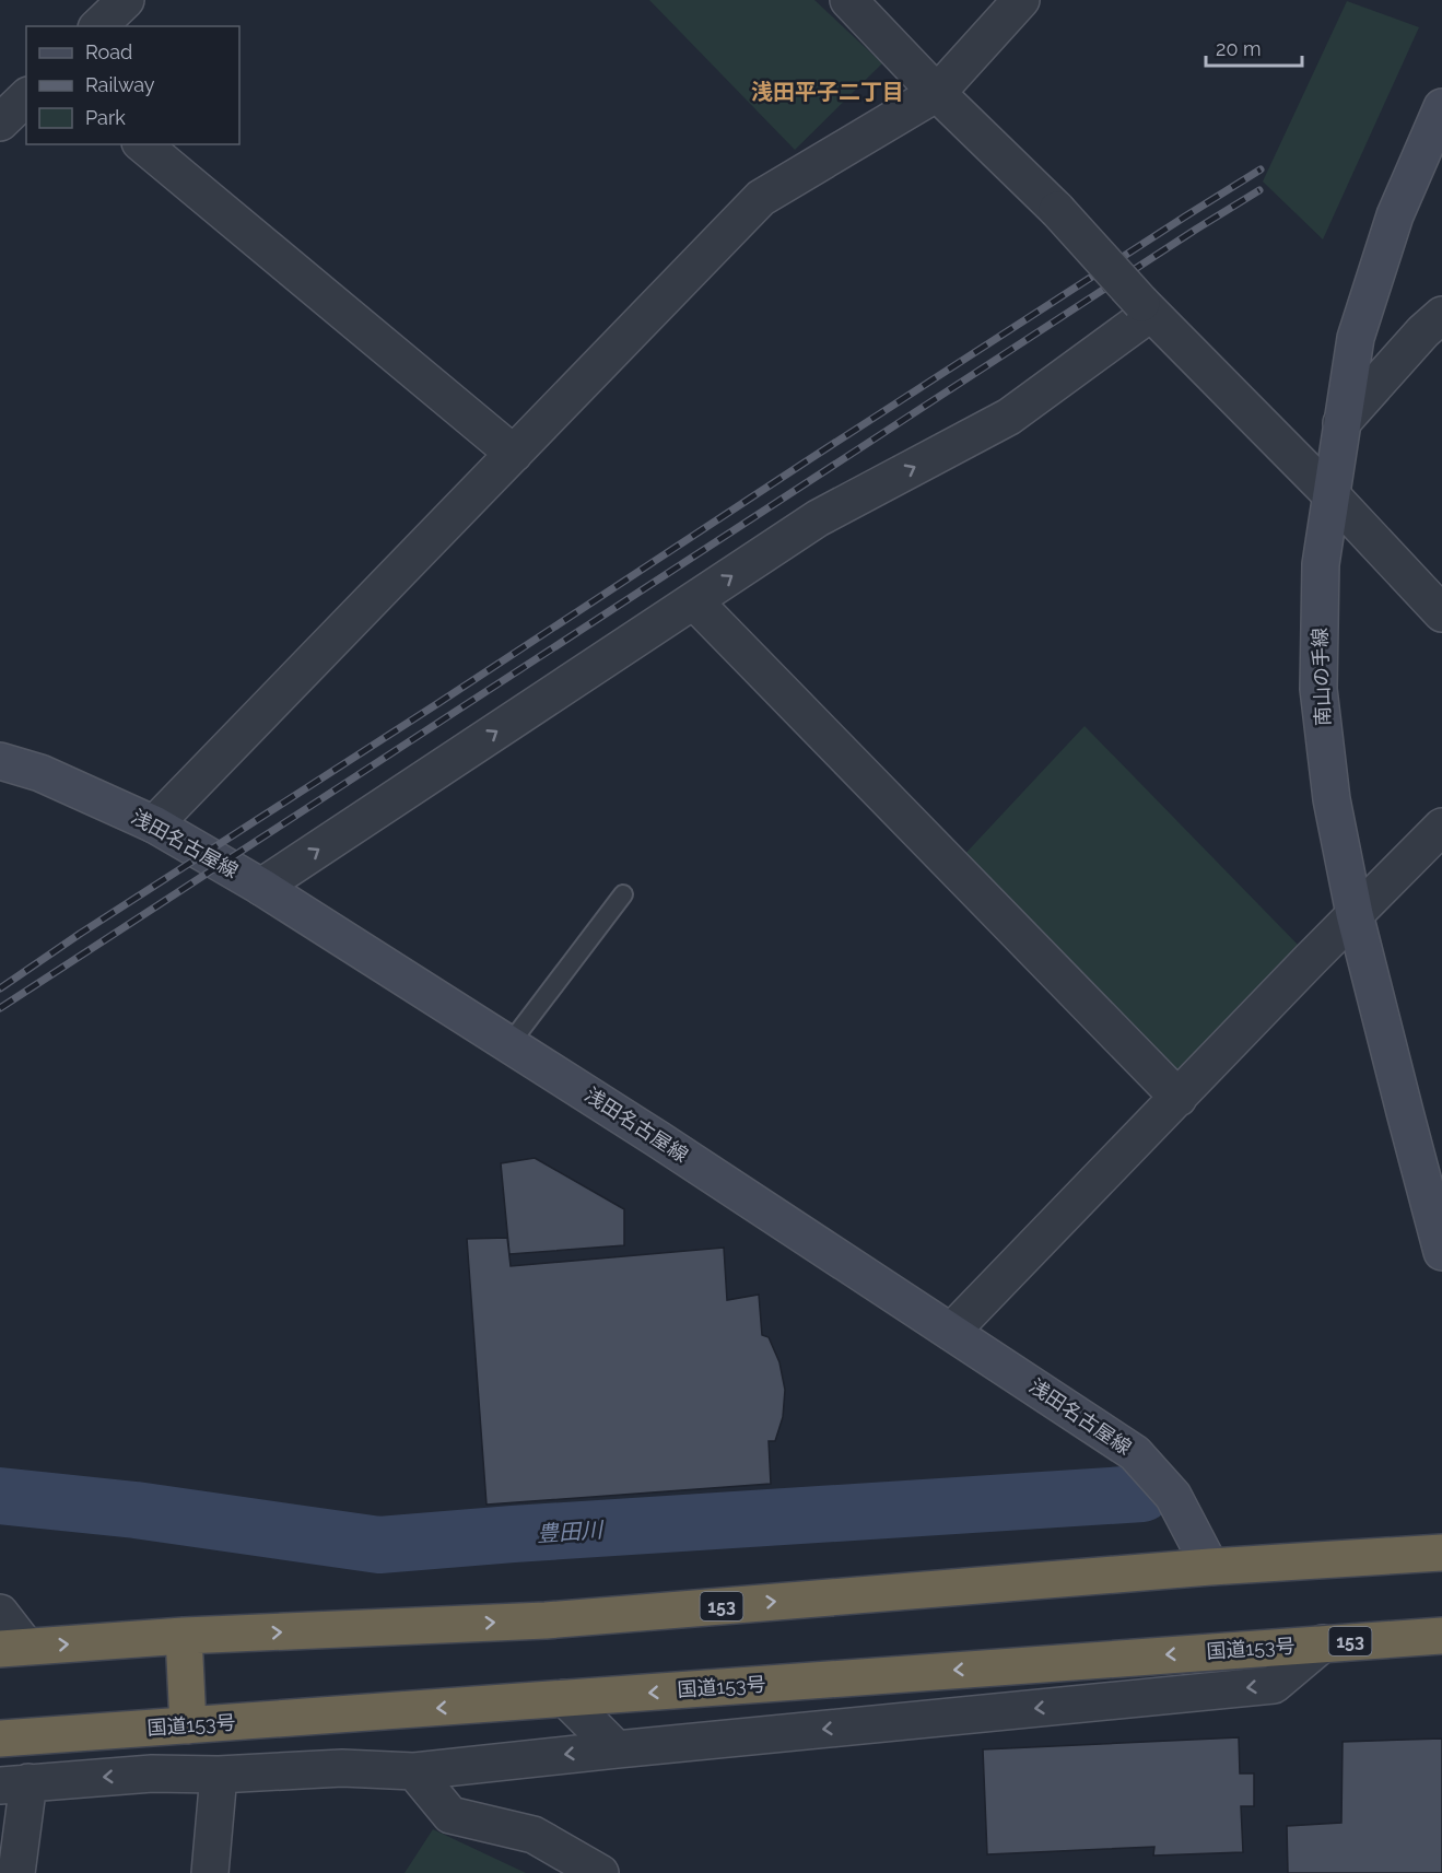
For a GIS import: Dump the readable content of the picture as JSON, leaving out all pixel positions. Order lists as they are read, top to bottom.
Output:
{
  "streets": {
    "highway": ["153", "国道153号"],
    "main road": ["南山の手線", "浅田名古屋線"]
  },
  "crossings": [
    ["浅田名古屋線", "153"],
    ["153", "国道153号"]
  ],
  "districts": ["浅田平子二丁目"],
  "water": ["豊田川"],
  "legend": ["Road", "Railway", "Park"],
  "scale_bar": "20 m"
}
